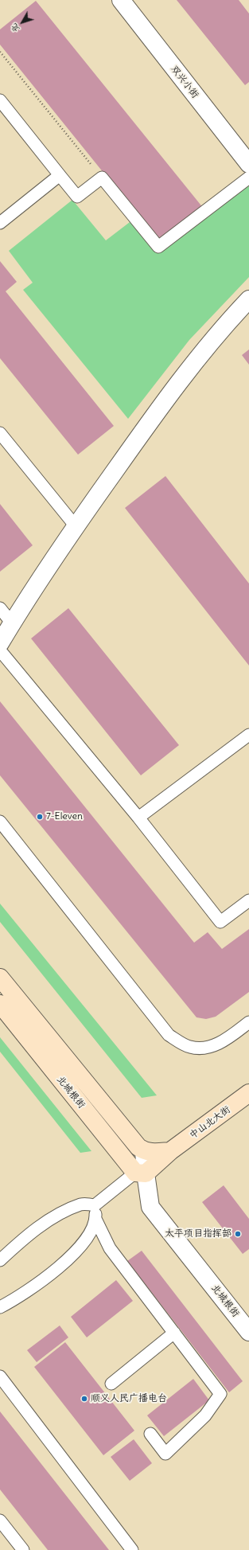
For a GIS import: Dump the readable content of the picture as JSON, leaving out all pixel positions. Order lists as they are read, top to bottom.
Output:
{
  "streets": {
    "street": ["双兴小街", "北城根街", "中山北大街"]
  },
  "places": ["7-Eleven", "太平项目指挥部", "顺义人民广播电台"],
  "north": "bottom left"
}
